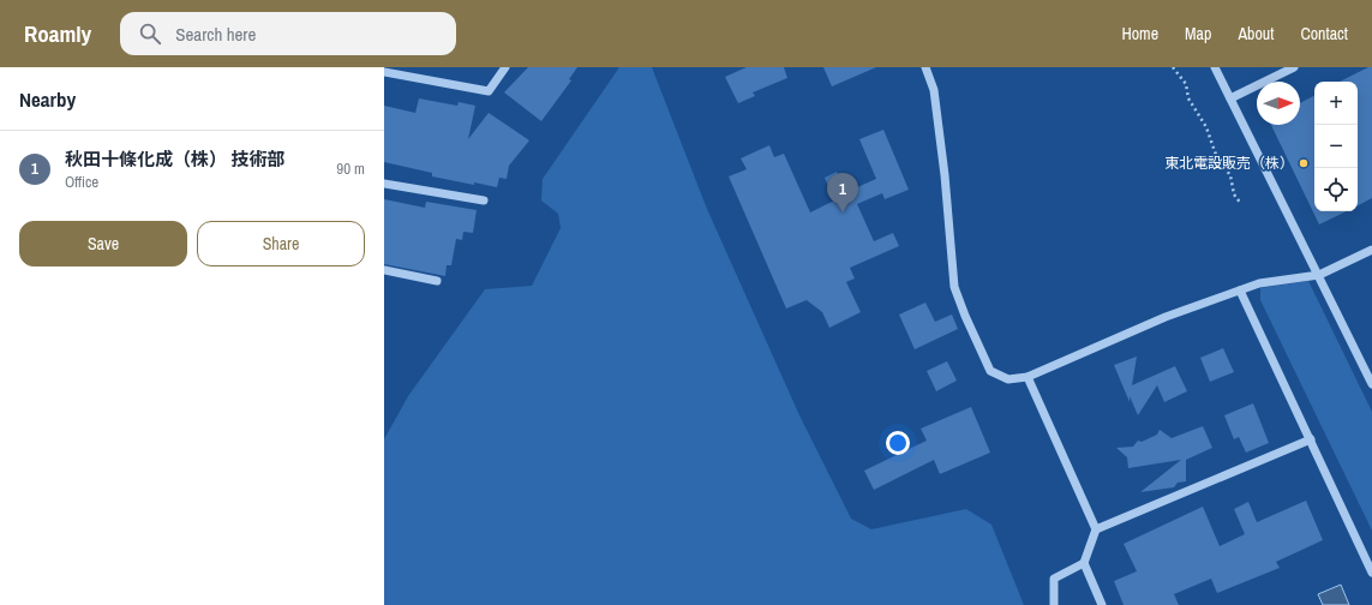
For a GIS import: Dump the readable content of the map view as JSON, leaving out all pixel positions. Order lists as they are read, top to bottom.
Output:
{
  "places": ["東北電設販売（株）"],
  "north": "right",
  "page": {
    "header": "Roamly",
    "search": "Search here",
    "nav": [
      "Home",
      "Map",
      "About",
      "Contact"
    ],
    "heading": "Nearby",
    "map_buttons": ["+", "−"],
    "list": [
      {
        "mark": "1",
        "name": "秋田十條化成（株） 技術部",
        "note": "Office",
        "value": "90 m"
      }
    ],
    "pins": "1",
    "buttons": ["Save", "Share"]
  }
}
